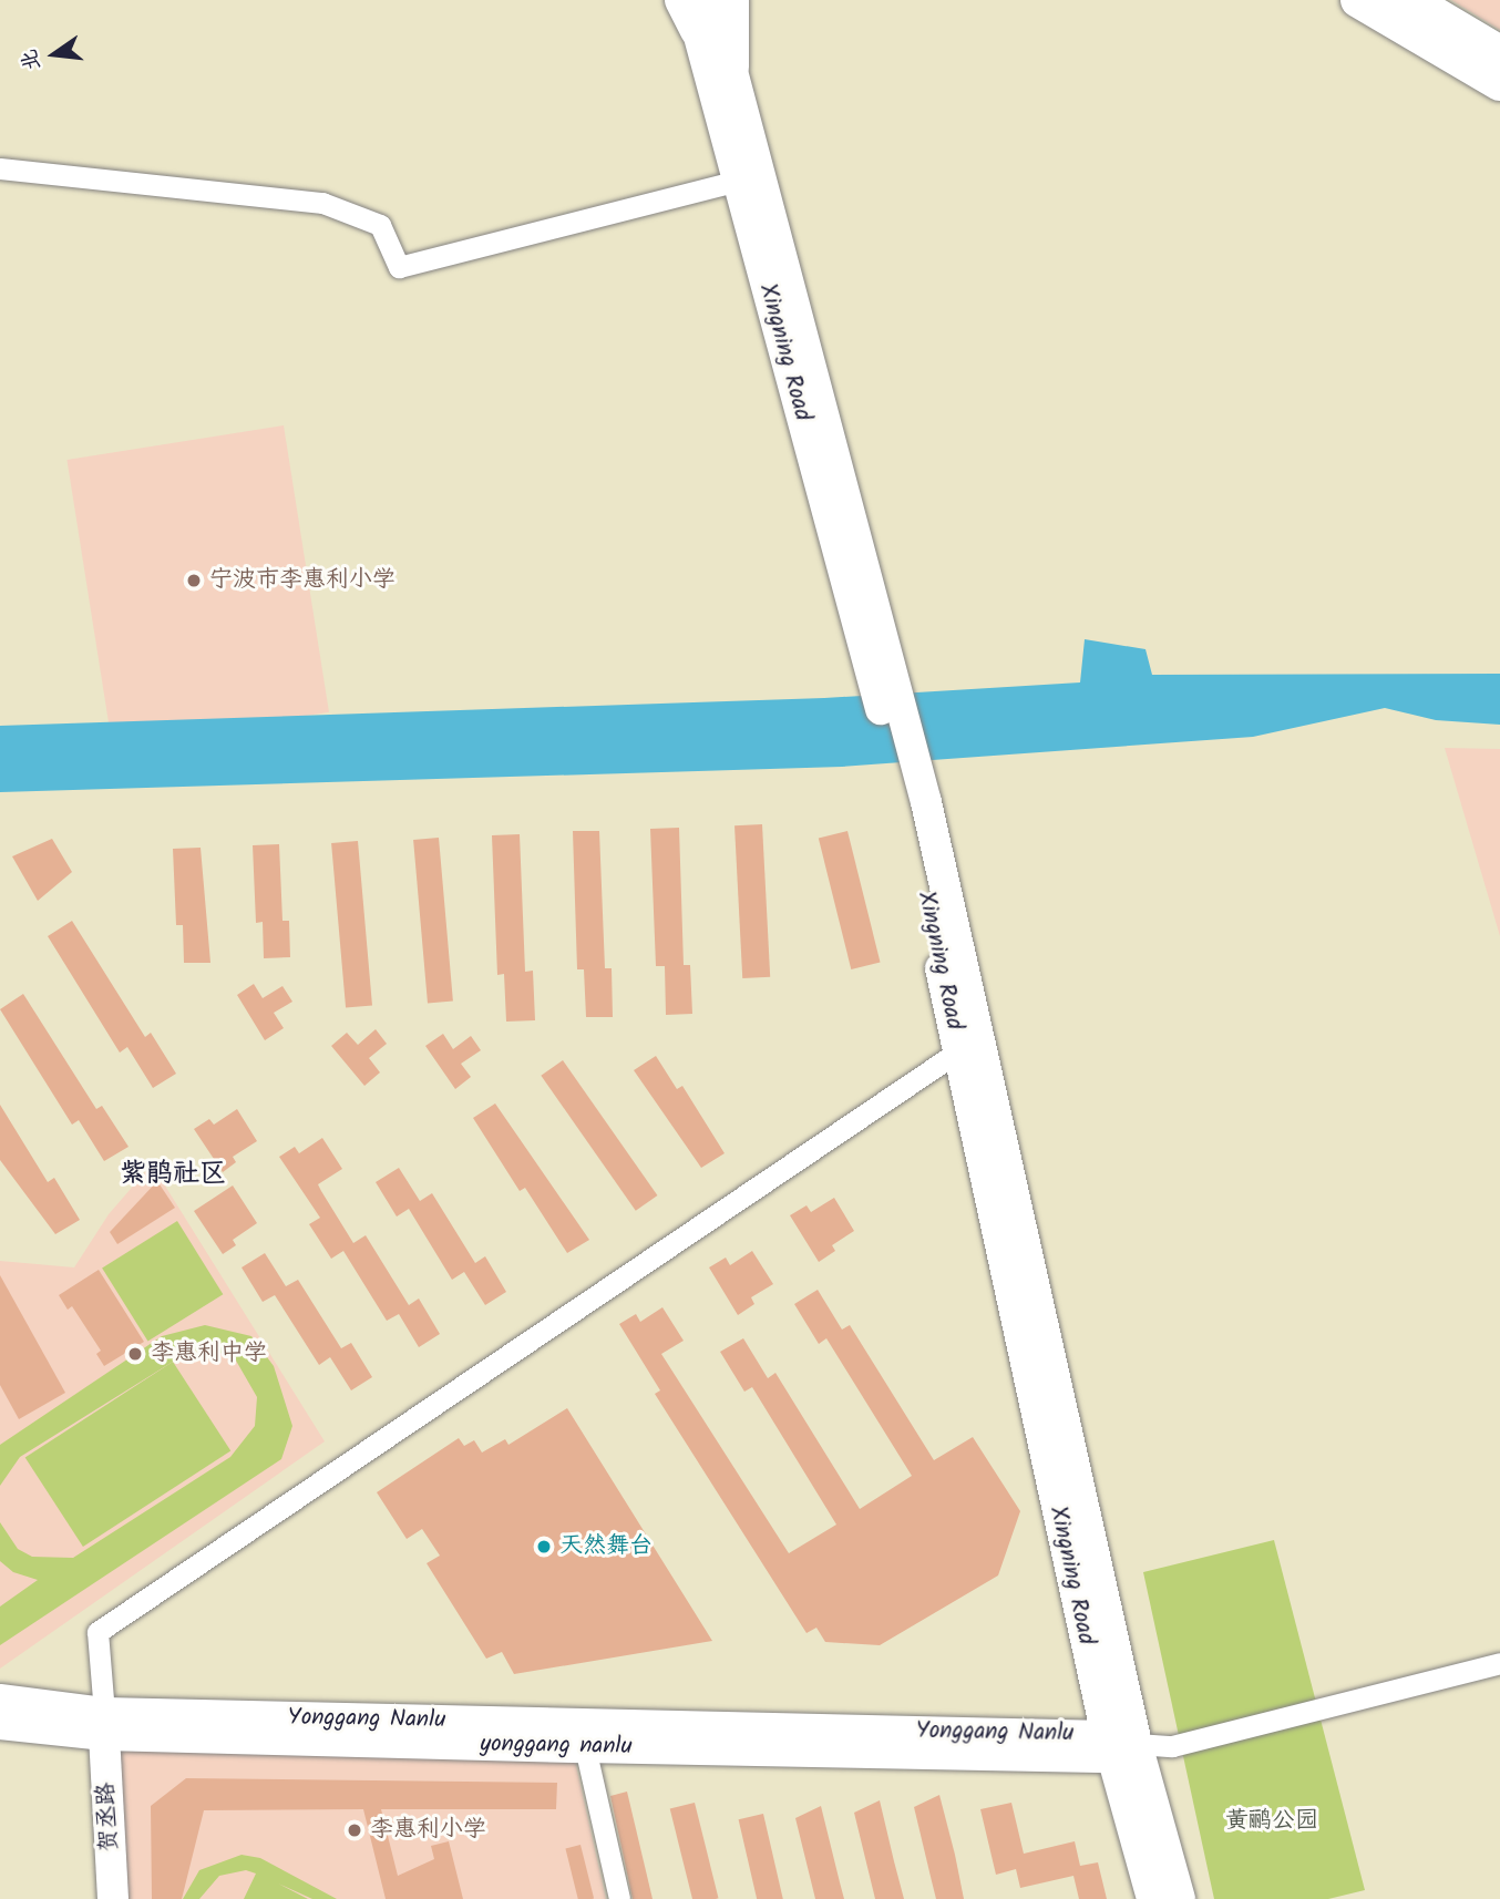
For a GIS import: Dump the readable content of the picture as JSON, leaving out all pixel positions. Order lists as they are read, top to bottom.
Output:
{
  "streets": {
    "main road": [
      "Xingning Road",
      "Yonggang Nanlu",
      "yonggang nanlu",
      "贺丞路"
    ]
  },
  "crossings": [
    ["Xingning Road", "Yonggang Nanlu"],
    ["Xingning Road", "yonggang nanlu"],
    ["Yonggang Nanlu", "yonggang nanlu"],
    ["Yonggang Nanlu", "贺丞路"],
    ["yonggang nanlu", "贺丞路"]
  ],
  "districts": ["紫鹃社区"],
  "parks": ["黄鹂公园"],
  "places": [
    "宁波市李惠利小学",
    "李惠利中学",
    "天然舞台",
    "李惠利小学"
  ],
  "north": "left"
}
